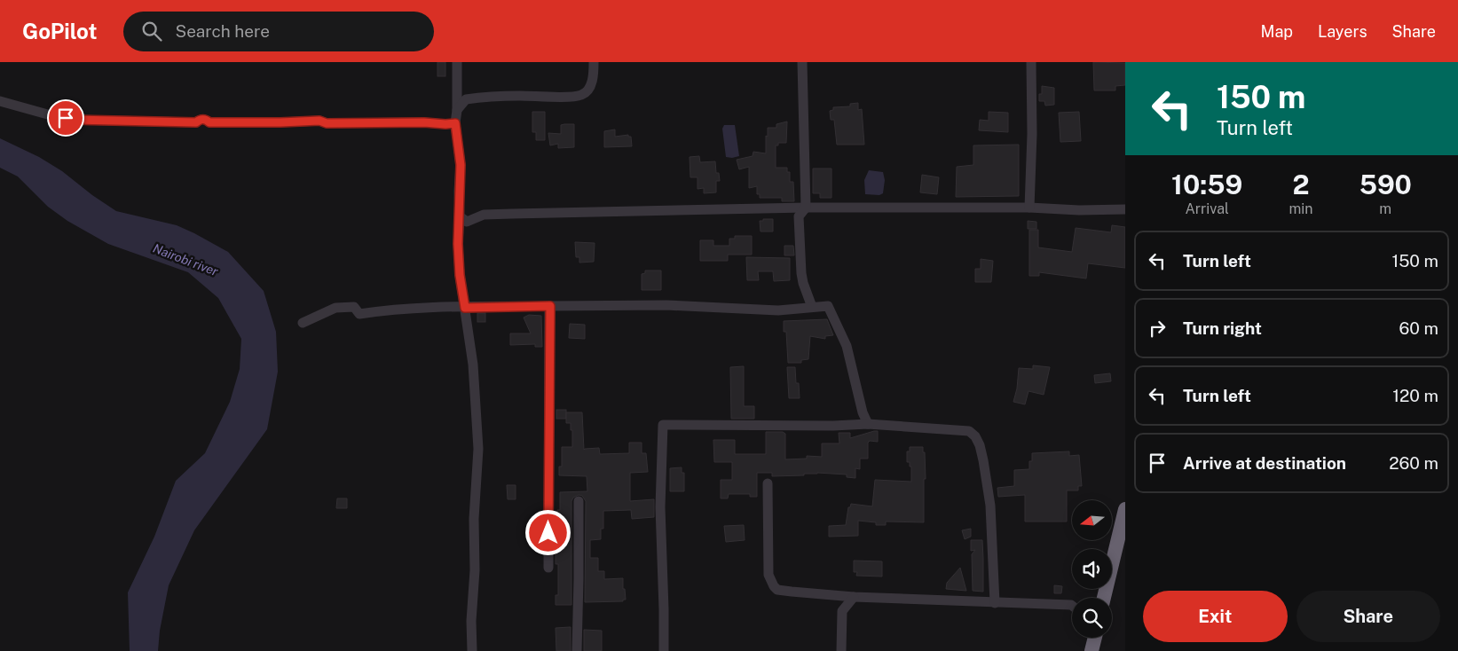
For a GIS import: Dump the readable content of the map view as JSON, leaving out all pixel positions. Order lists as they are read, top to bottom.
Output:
{
  "water": ["Nairobi river"],
  "north": "left",
  "page": {
    "header": "GoPilot",
    "search": "Search here",
    "nav": ["Map", "Layers", "Share"],
    "turn": ["150 m", "Turn left"],
    "eta": [
      "10:59",
      "Arrival",
      "2",
      "min",
      "590",
      "m"
    ],
    "list": [
      {
        "name": "Turn left",
        "value": "150 m"
      },
      {
        "name": "Turn right",
        "value": "60 m"
      },
      {
        "name": "Turn left",
        "value": "120 m"
      },
      {
        "name": "Arrive at destination",
        "value": "260 m"
      }
    ],
    "buttons": ["Exit", "Share"]
  }
}
